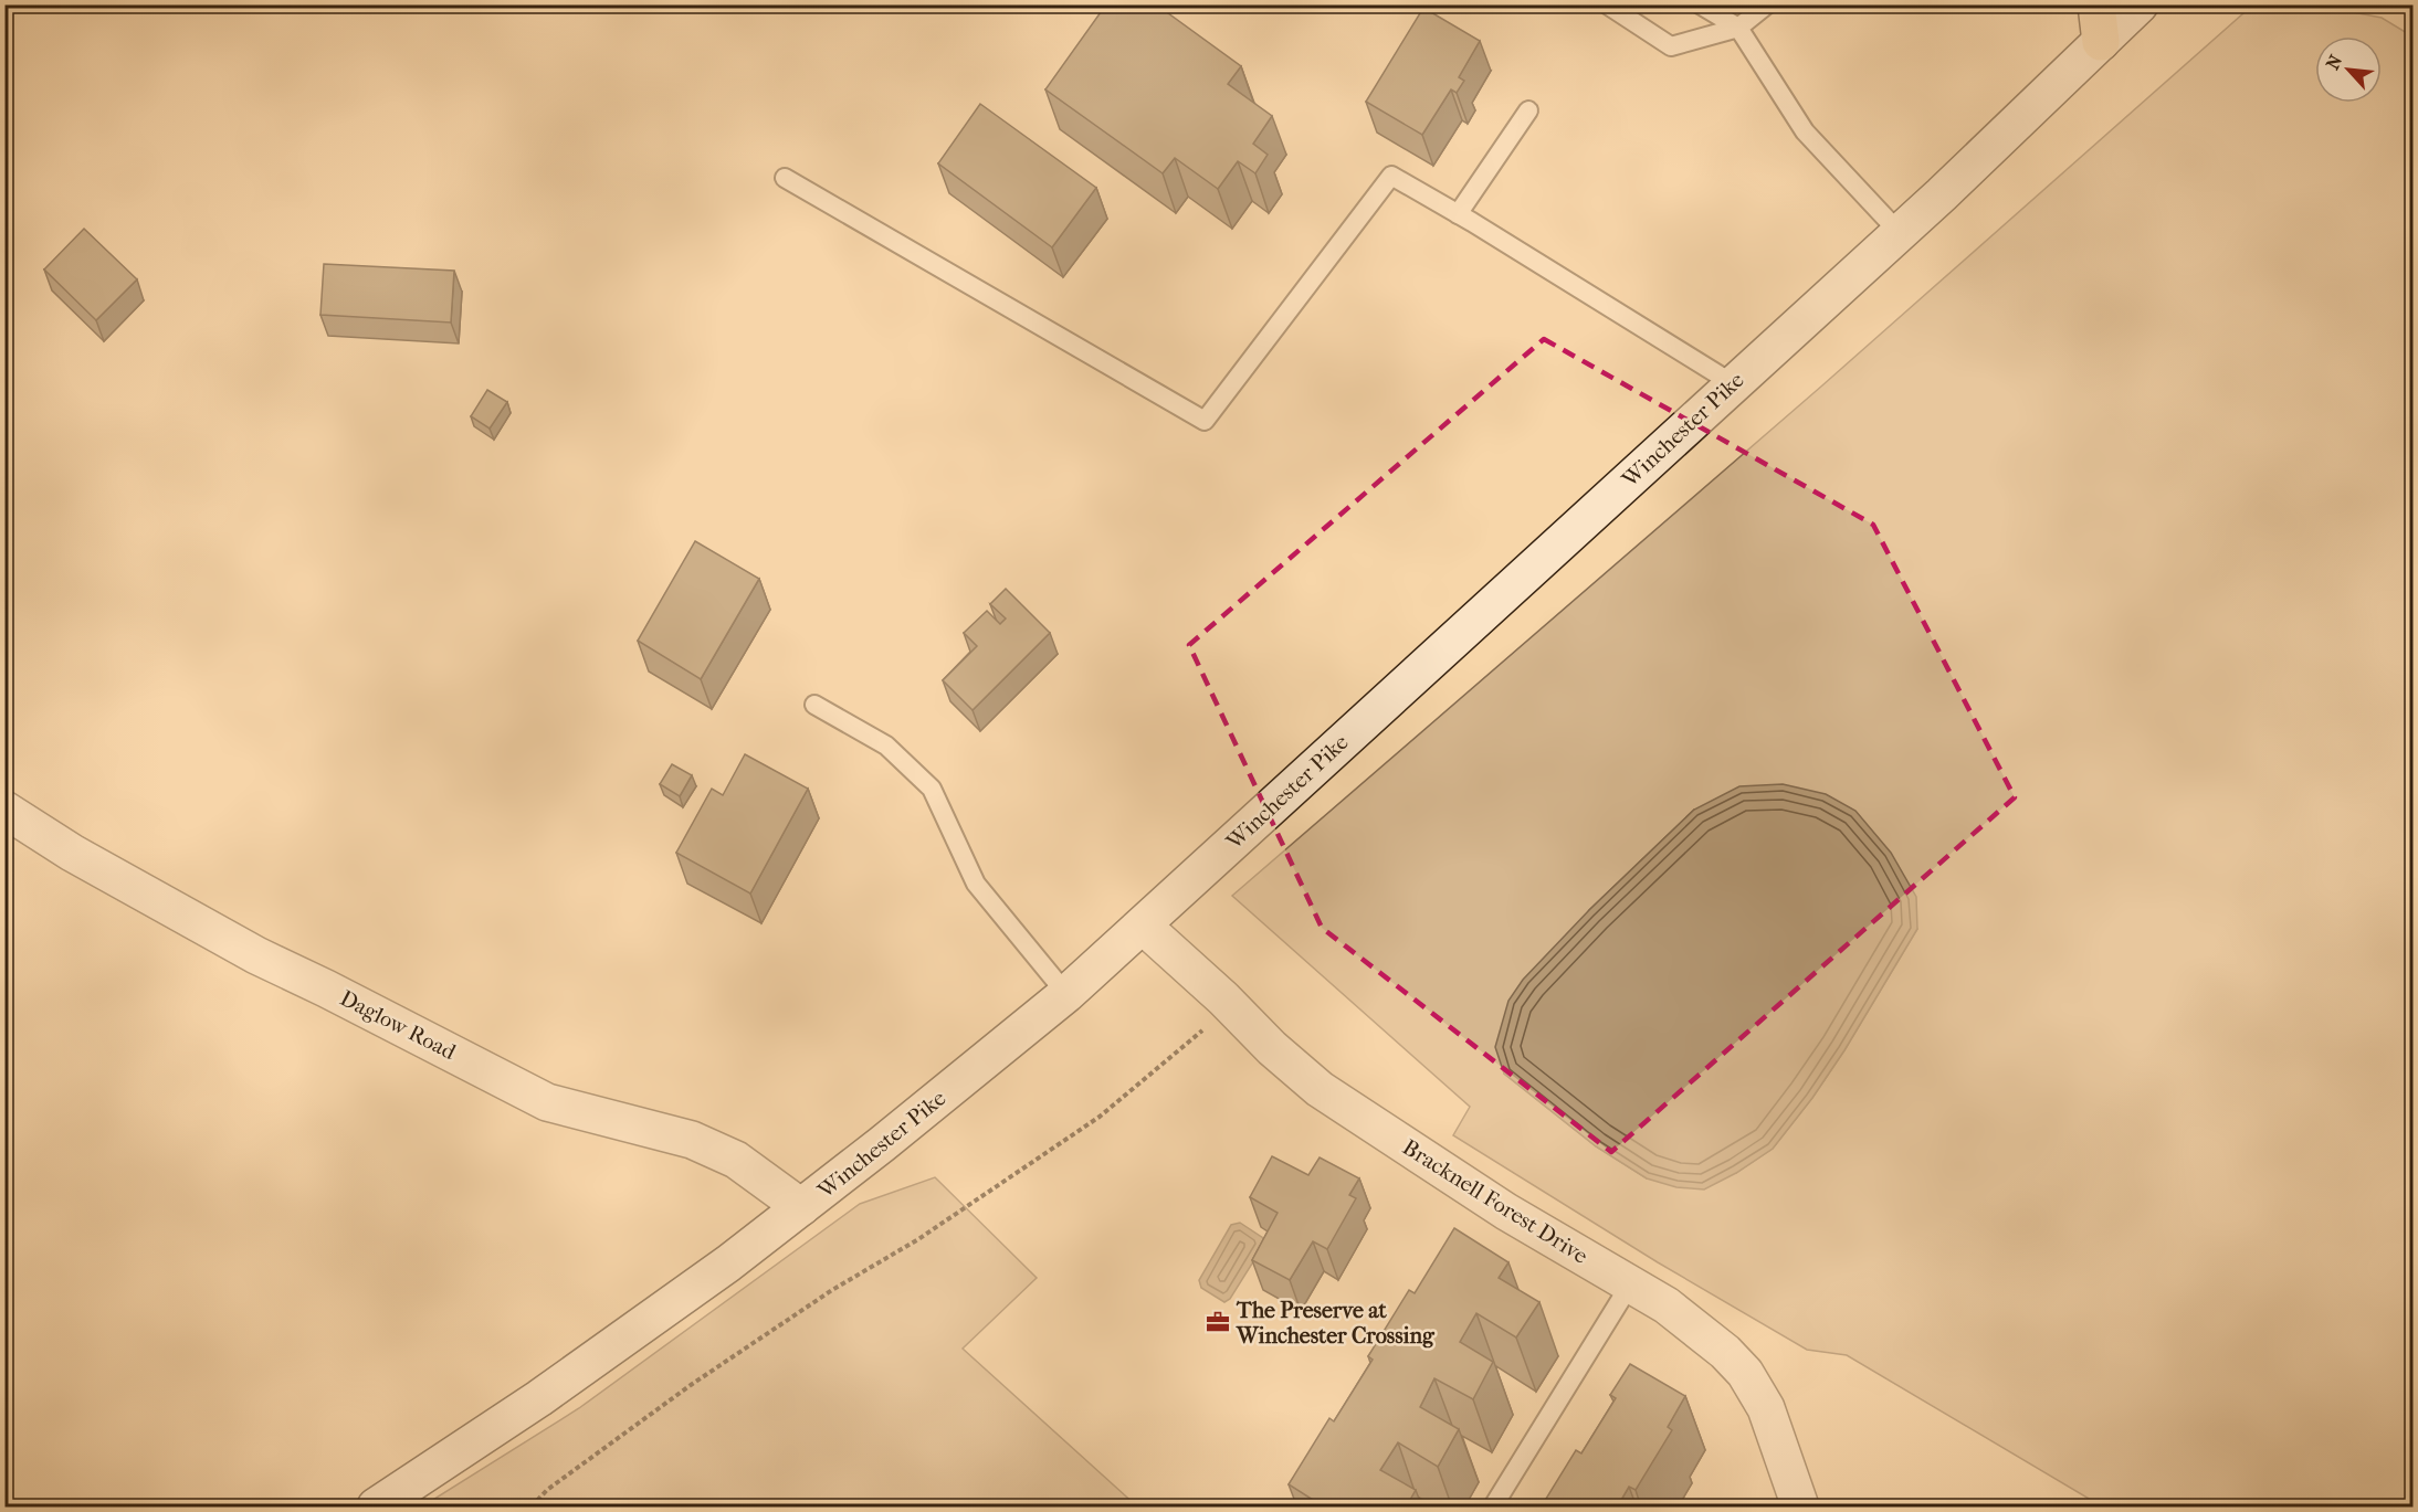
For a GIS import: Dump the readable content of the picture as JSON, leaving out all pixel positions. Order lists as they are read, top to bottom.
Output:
{
  "streets": {
    "main road": ["Winchester Pike", "Daglow Road", "Bracknell Forest Drive"]
  },
  "crossings": [
    ["Winchester Pike", "Daglow Road"],
    ["Winchester Pike", "Bracknell Forest Drive"]
  ],
  "places": {
    "office": ["The Preserve at Winchester Crossing"]
  },
  "north": "top left"
}
